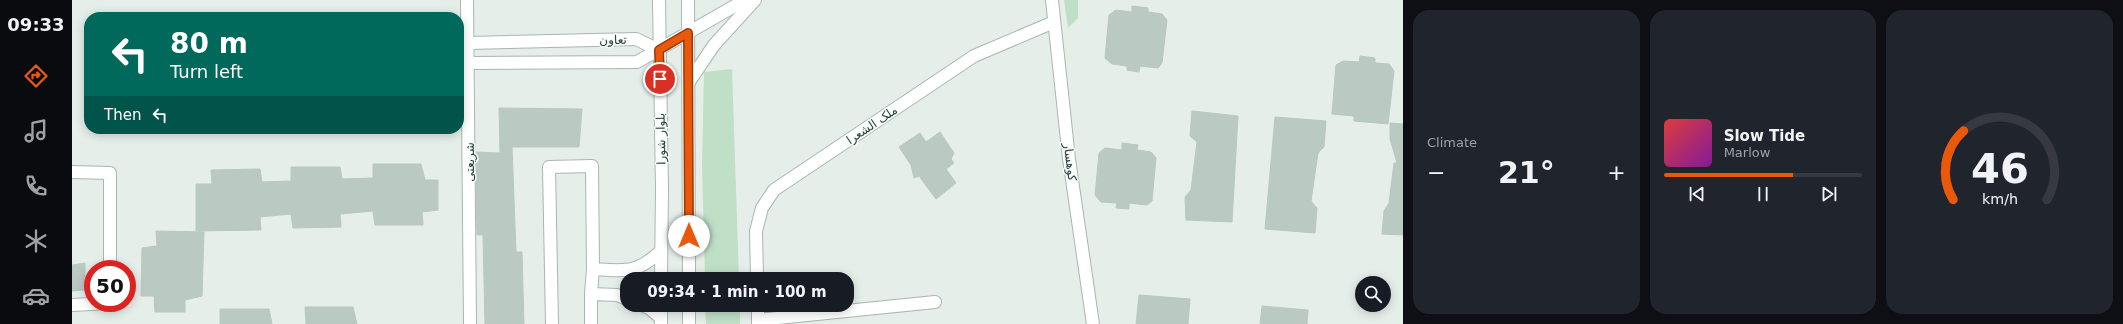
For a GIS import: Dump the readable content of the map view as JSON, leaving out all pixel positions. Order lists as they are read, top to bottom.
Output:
{
  "streets": {
    "street": [
      "تعاون",
      "ملک الشعرا",
      "بلوار شورا",
      "شریعتی",
      "کوهسار"
    ]
  },
  "crossings": [
    ["تعاون", "بلوار شورا"],
    ["تعاون", "شریعتی"],
    ["ملک الشعرا", "کوهسار"]
  ],
  "page": {
    "tabs": "09:33",
    "tile": "Climate",
    "turn": ["80 m", "Turn left"],
    "then": "Then",
    "song": ["Slow Tide", "Marlow"],
    "heat": ["−", "21°", "+"],
    "limit": "50",
    "trip": "09:34 · 1 min · 100 m",
    "gauge": ["46", "km/h"]
  }
}
